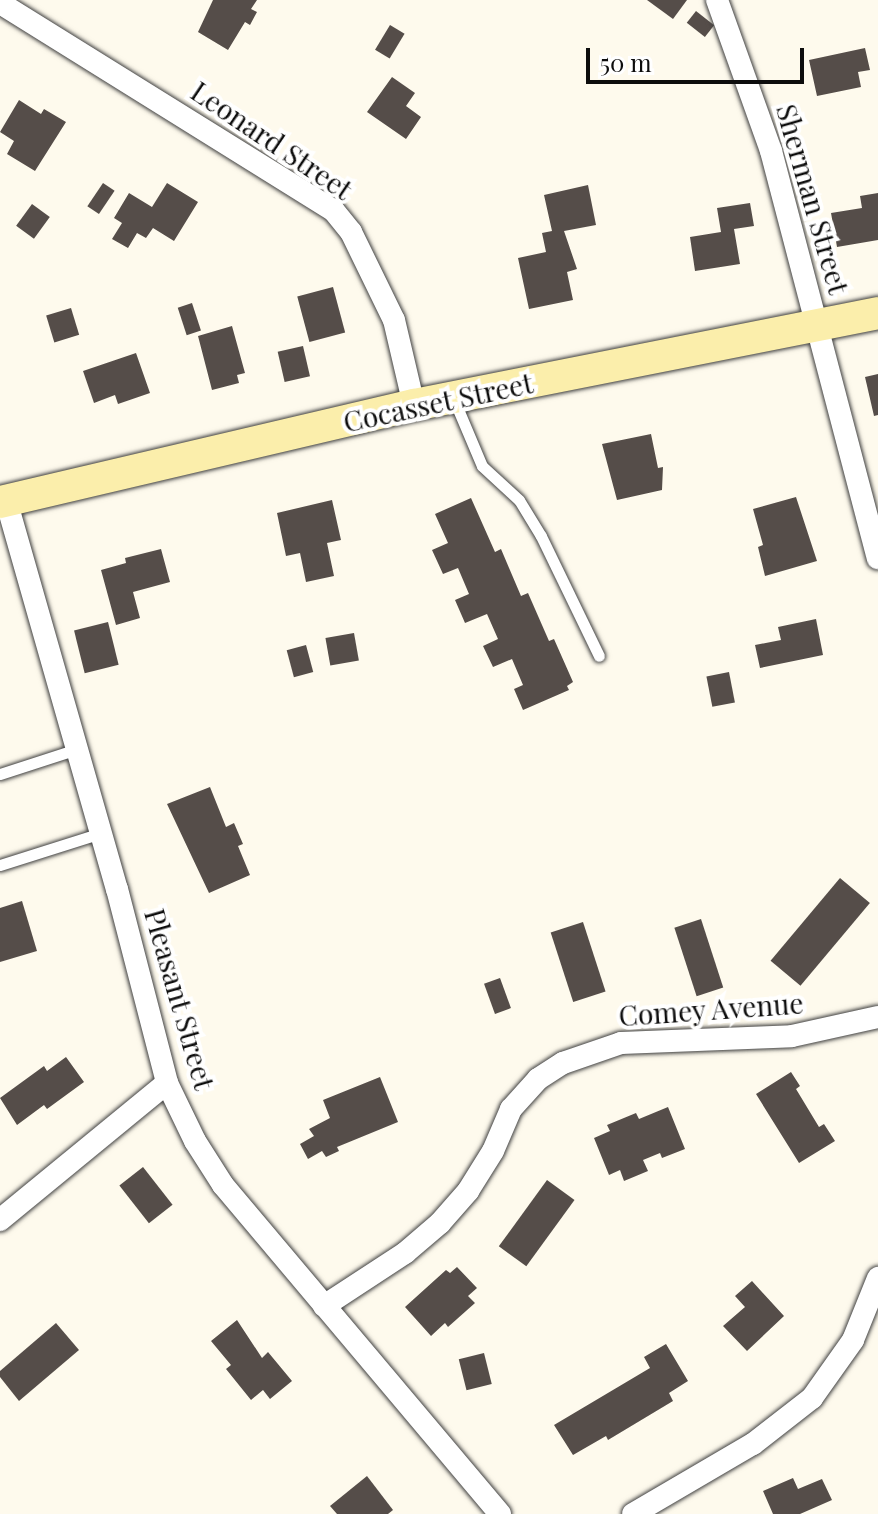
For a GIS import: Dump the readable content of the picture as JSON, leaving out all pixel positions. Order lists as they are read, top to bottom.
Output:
{
  "streets": {
    "main road": ["Cocasset Street"],
    "street": [
      "Leonard Street",
      "Sherman Street",
      "Pleasant Street",
      "Comey Avenue"
    ]
  },
  "crossings": [
    ["Leonard Street", "Cocasset Street"],
    ["Sherman Street", "Cocasset Street"],
    ["Cocasset Street", "Pleasant Street"],
    ["Pleasant Street", "Comey Avenue"]
  ],
  "scale_bar": "50 m"
}
